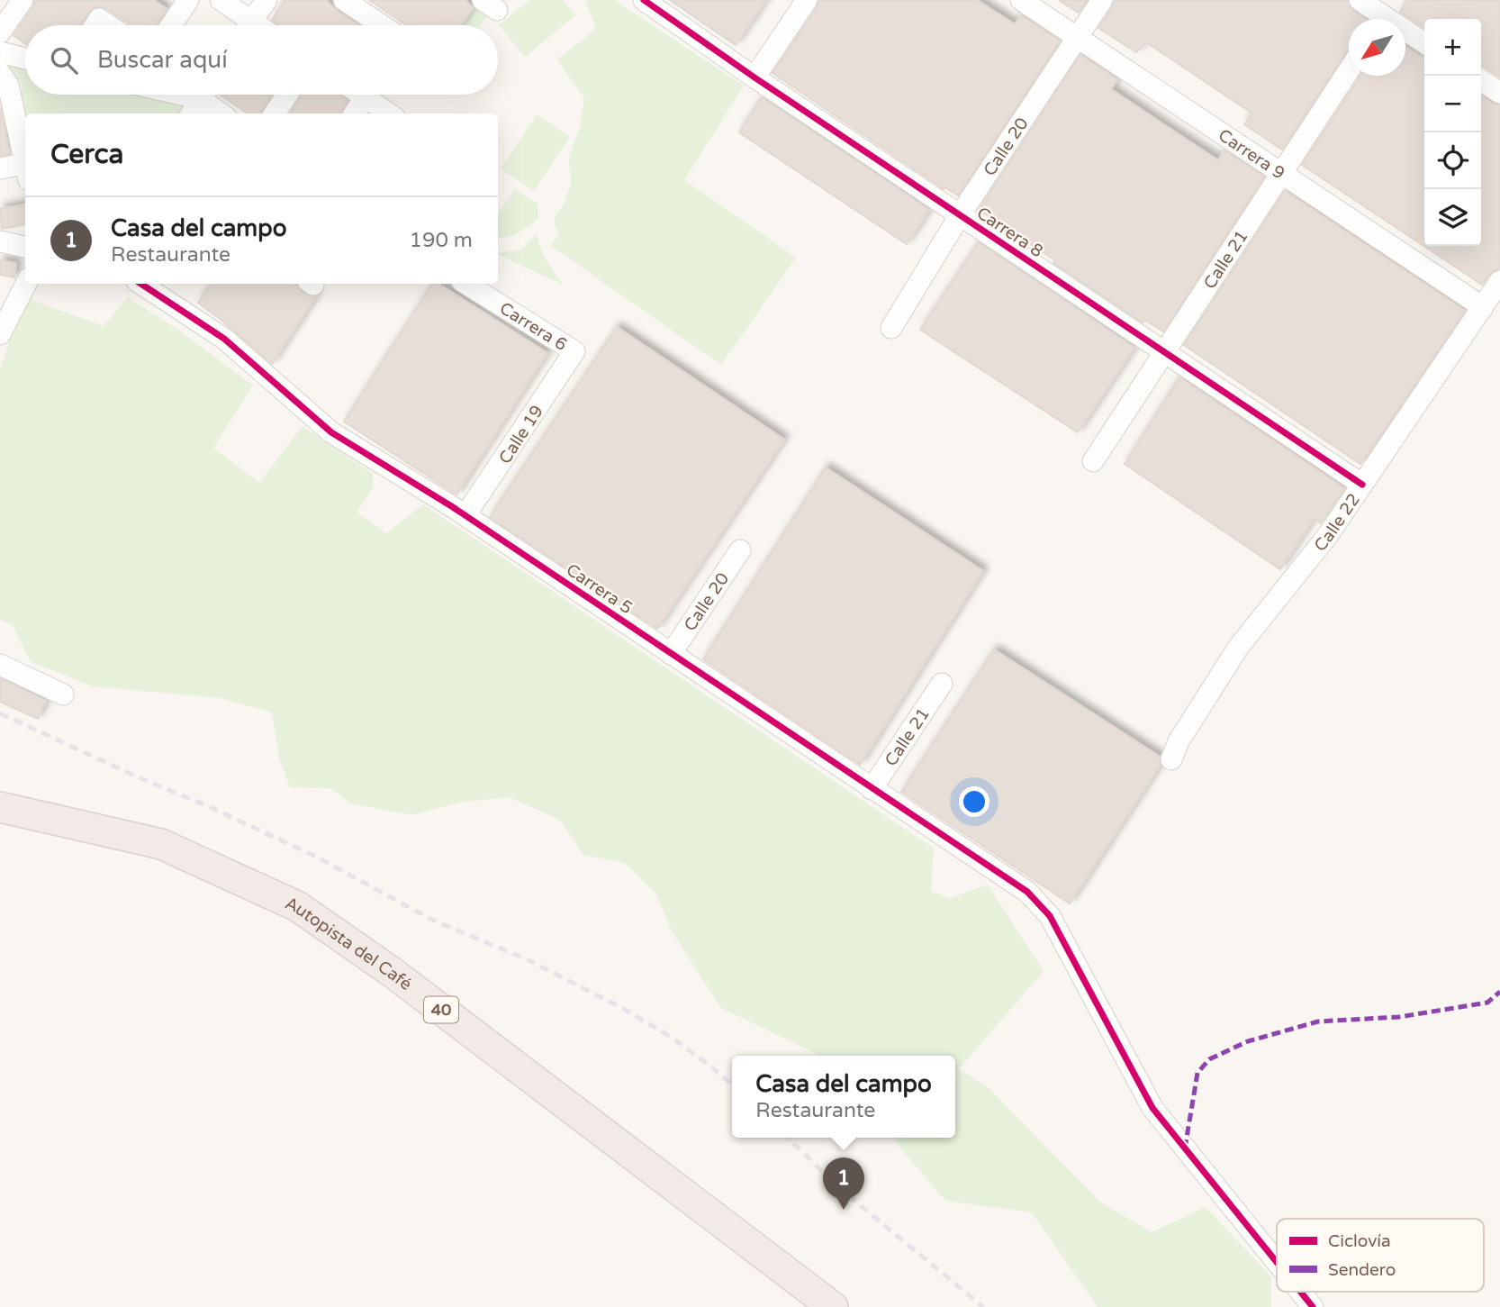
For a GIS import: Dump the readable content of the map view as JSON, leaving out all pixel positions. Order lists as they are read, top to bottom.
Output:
{
  "streets": {
    "highway": ["Autopista del Café", "40"],
    "street": [
      "Calle 20",
      "Carrera 9",
      "Carrera 8",
      "Calle 21",
      "Carrera 6",
      "Calle 19",
      "Calle 22",
      "Carrera 5"
    ]
  },
  "crossings": [
    ["Calle 20", "Carrera 9"],
    ["Calle 20", "Carrera 8"],
    ["Calle 20", "Carrera 5"],
    ["Carrera 9", "Calle 21"],
    ["Carrera 9", "Calle 22"],
    ["Carrera 8", "Calle 21"],
    ["Carrera 8", "Calle 22"],
    ["Calle 21", "Carrera 5"],
    ["Carrera 6", "Calle 19"],
    ["Calle 19", "Carrera 5"]
  ],
  "legend": ["Ciclovía", "Sendero"],
  "north": "bottom left",
  "page": {
    "map_buttons": ["+", "−"],
    "search": "Buscar aquí",
    "heading": "Cerca",
    "list": [
      {
        "mark": "1",
        "name": "Casa del campo",
        "note": "Restaurante",
        "value": "190 m"
      }
    ],
    "popup": ["Casa del campo", "Restaurante"],
    "pins": "1"
  }
}
